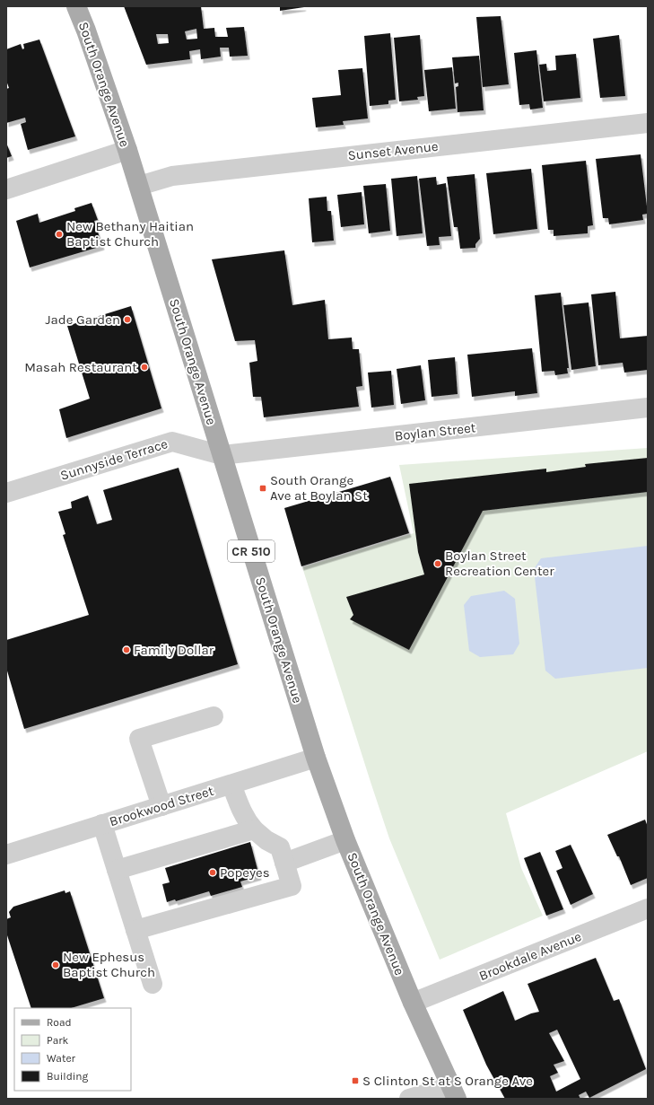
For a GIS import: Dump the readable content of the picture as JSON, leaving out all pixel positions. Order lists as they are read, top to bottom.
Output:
{
  "streets": {
    "main road": ["South Orange Avenue", "CR 510"],
    "street": [
      "Sunset Avenue",
      "Boylan Street",
      "Sunnyside Terrace",
      "Brookwood Street",
      "Brookdale Avenue"
    ]
  },
  "crossings": [
    ["South Orange Avenue", "Sunset Avenue"],
    ["South Orange Avenue", "Boylan Street"],
    ["South Orange Avenue", "Sunnyside Terrace"],
    ["South Orange Avenue", "Brookwood Street"],
    ["South Orange Avenue", "Brookdale Avenue"],
    ["Boylan Street", "Sunnyside Terrace"]
  ],
  "places": {
    "other": [
      "New Bethany Haitian Baptist Church",
      "Jade Garden",
      "Masah Restaurant",
      "Boylan Street Recreation Center",
      "Family Dollar",
      "Popeyes",
      "New Ephesus Baptist Church"
    ],
    "transit": ["South Orange Ave at Boylan St", "S Clinton St at S Orange Ave"]
  },
  "legend": [
    "Road",
    "Park",
    "Water",
    "Building"
  ]
}
